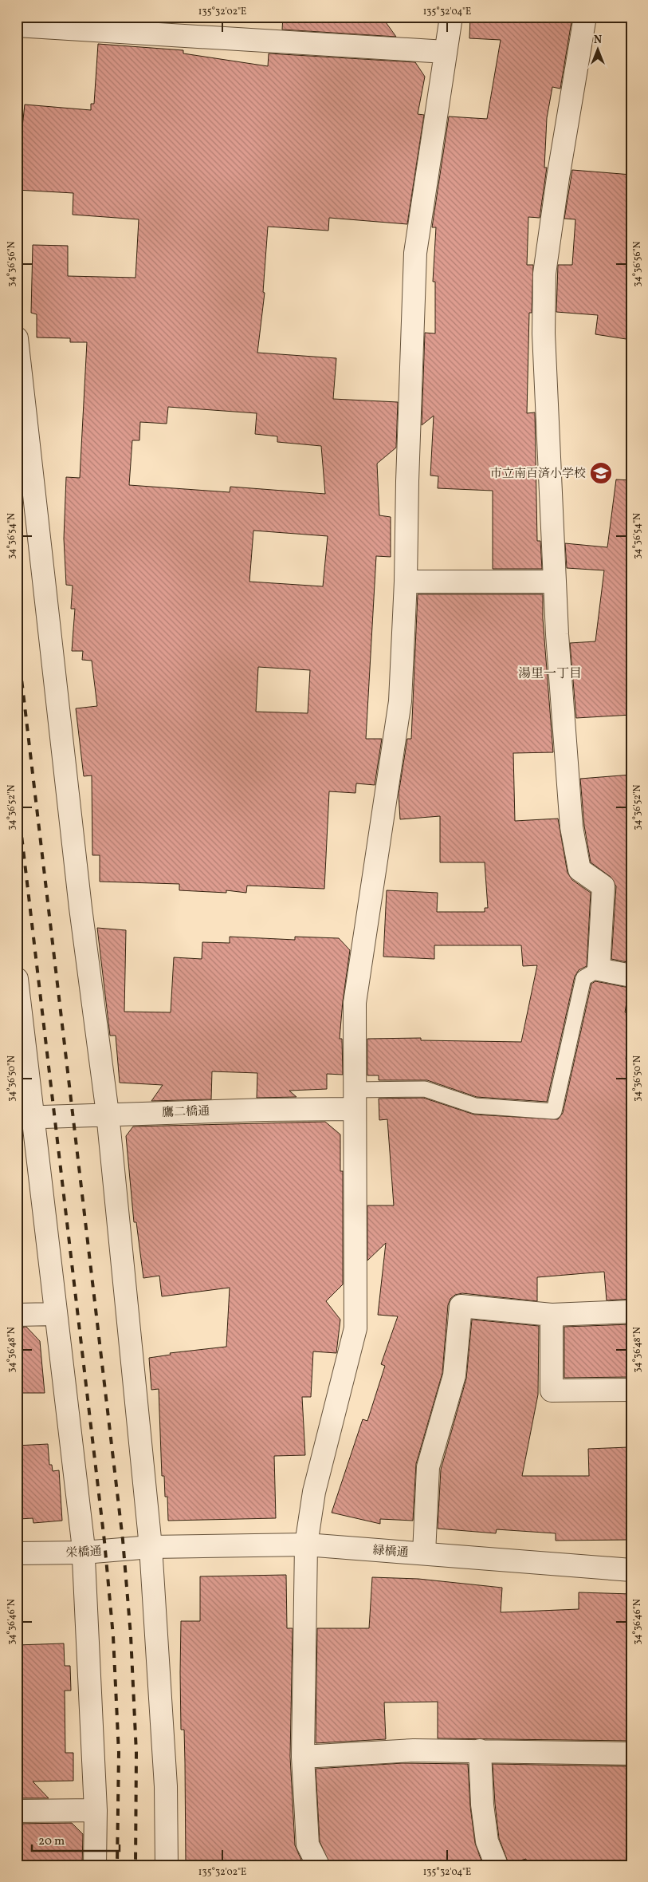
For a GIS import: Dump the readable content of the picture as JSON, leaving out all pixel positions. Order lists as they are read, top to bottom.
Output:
{
  "streets": {
    "street": ["鷹二橋通", "緑橋通", "栄橋通"]
  },
  "crossings": [
    ["緑橋通", "栄橋通"]
  ],
  "districts": ["湯里一丁目"],
  "places": {
    "school or university": ["市立南百済小学校"]
  },
  "scale_bar": "20 m",
  "north": "top",
  "coordinates": [
    "135°32'02\"E",
    "135°32'04\"E",
    "34°36'56\"N",
    "34°36'54\"N",
    "34°36'52\"N",
    "34°36'50\"N",
    "34°36'48\"N",
    "34°36'46\"N"
  ]
}
